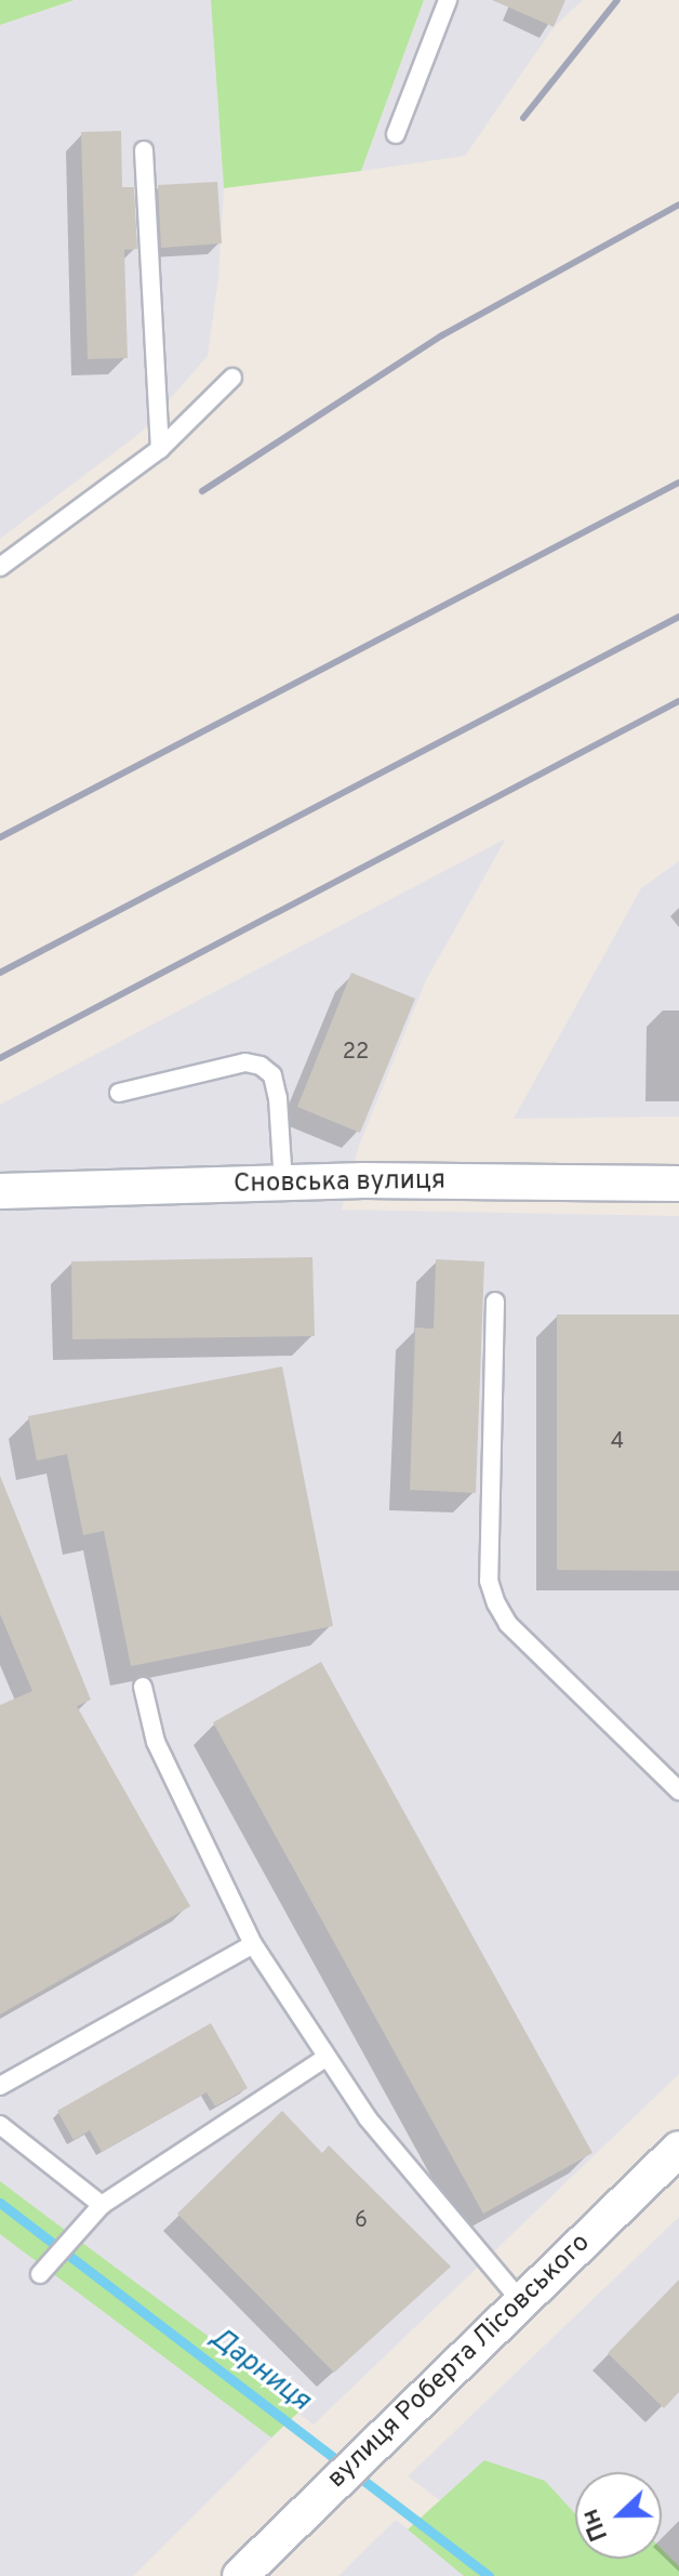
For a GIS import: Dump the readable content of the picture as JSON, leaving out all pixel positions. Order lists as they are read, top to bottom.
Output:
{
  "streets": {
    "street": ["Сновська вулиця", "вулиця Роберта Лісовського"]
  },
  "water": ["Дарниця"],
  "house_numbers": ["22", "4", "6"],
  "north": "left"
}
